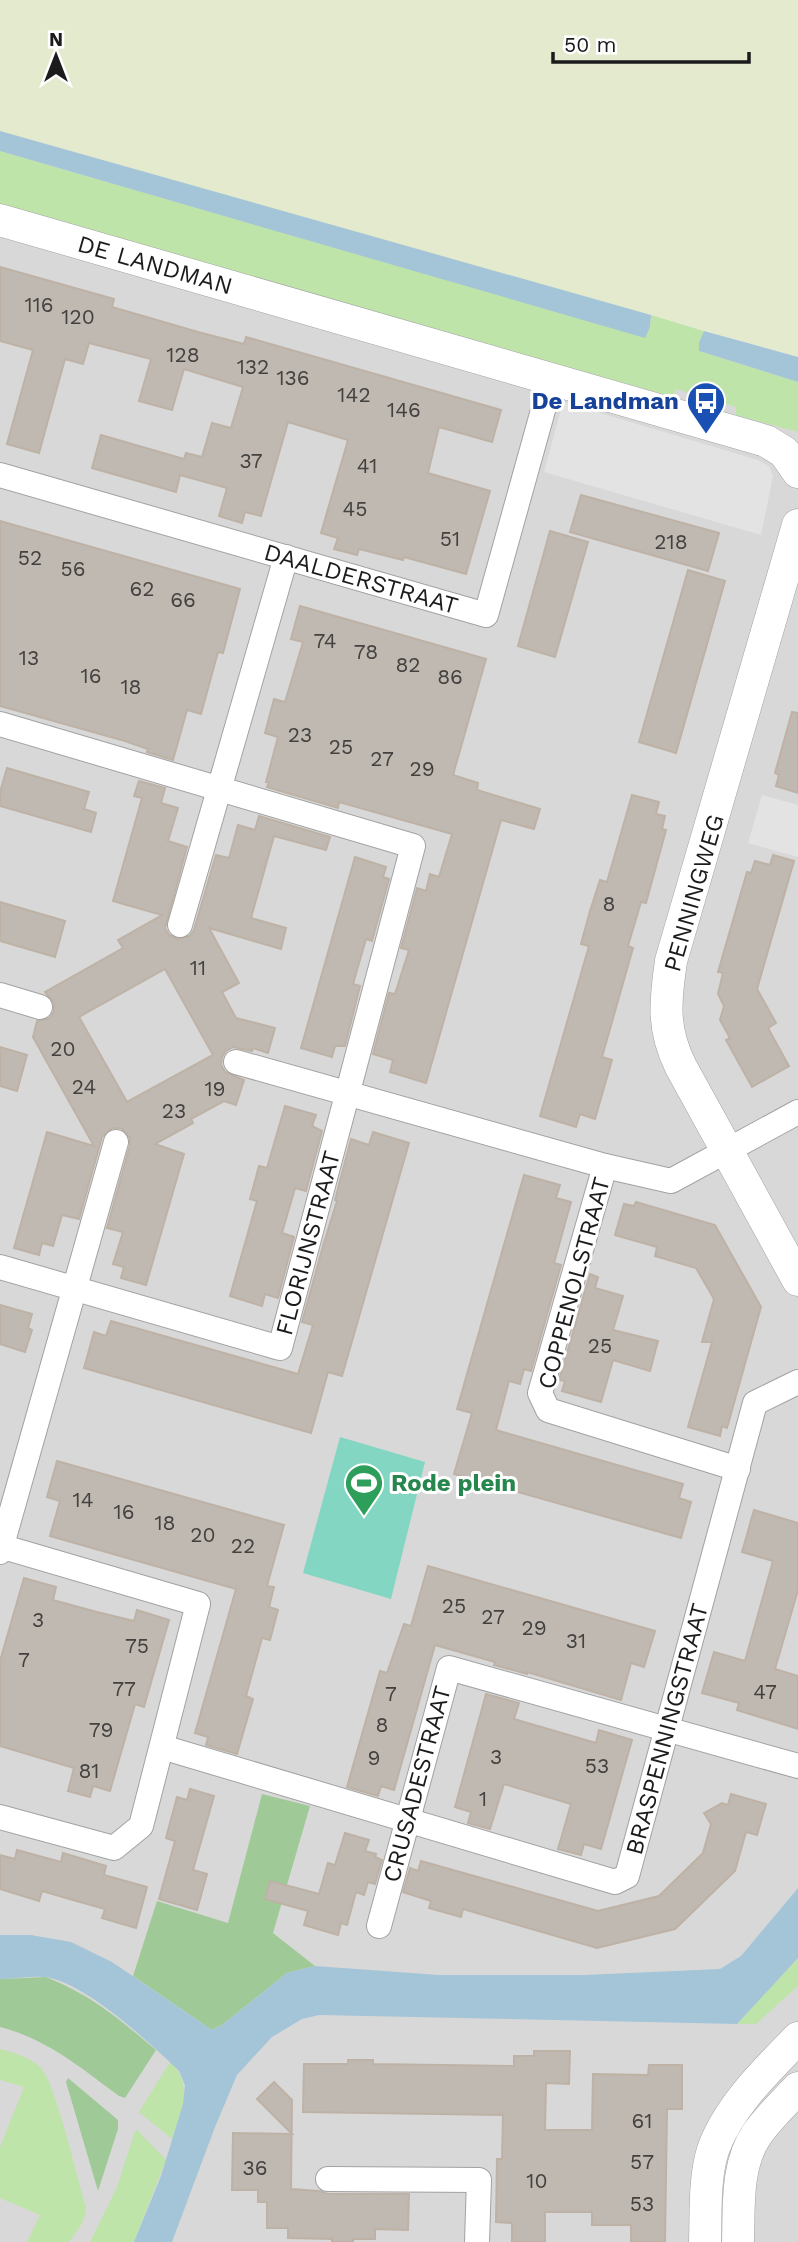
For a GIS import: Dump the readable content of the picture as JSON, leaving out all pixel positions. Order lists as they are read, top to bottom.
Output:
{
  "streets": {
    "street": [
      "DE LANDMAN",
      "DAALDERSTRAAT",
      "PENNINGWEG",
      "FLORIJNSTRAAT",
      "COPPENOLSTRAAT",
      "BRASPENNINGSTRAAT",
      "CRUSADESTRAAT"
    ]
  },
  "crossings": [
    ["DE LANDMAN", "DAALDERSTRAAT"],
    ["COPPENOLSTRAAT", "BRASPENNINGSTRAAT"],
    ["BRASPENNINGSTRAAT", "CRUSADESTRAAT"]
  ],
  "places": {
    "bus stop": ["De Landman"],
    "sports": ["Rode plein"]
  },
  "house_numbers": [
    "116",
    "120",
    "128",
    "132",
    "136",
    "142",
    "146",
    "37",
    "41",
    "45",
    "51",
    "218",
    "52",
    "56",
    "62",
    "66",
    "74",
    "78",
    "13",
    "82",
    "16",
    "86",
    "18",
    "23",
    "25",
    "27",
    "29",
    "8",
    "11",
    "20",
    "24",
    "19",
    "23",
    "25",
    "14",
    "16",
    "18",
    "20",
    "22",
    "25",
    "27",
    "3",
    "29",
    "31",
    "75",
    "7",
    "77",
    "47",
    "7",
    "8",
    "79",
    "3",
    "9",
    "53",
    "81",
    "1",
    "61",
    "57",
    "36",
    "10",
    "53"
  ],
  "scale_bar": "50 m",
  "north": "top"
}
